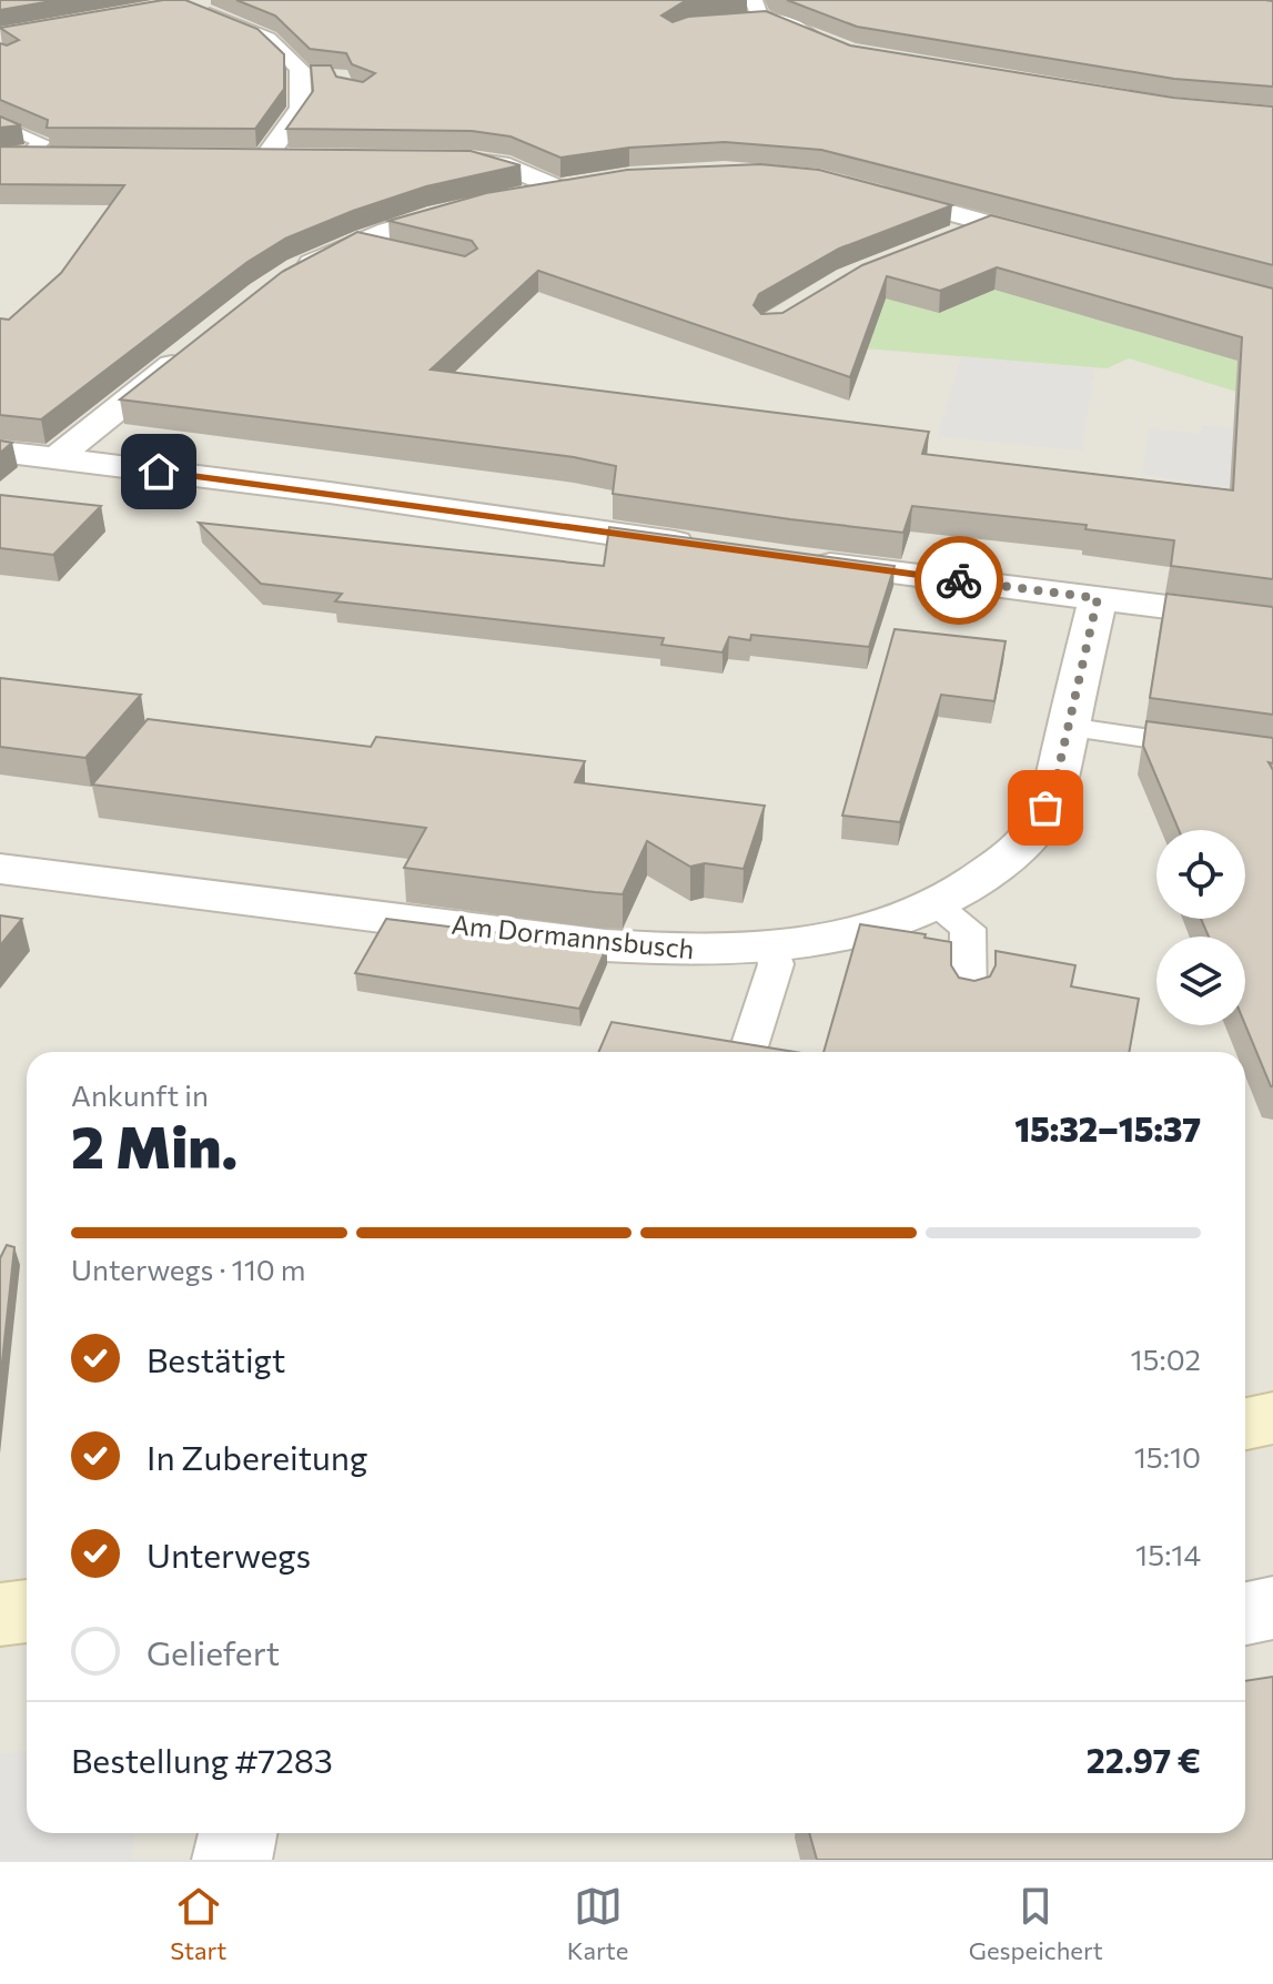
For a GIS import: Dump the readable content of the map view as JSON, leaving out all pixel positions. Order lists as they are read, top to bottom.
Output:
{
  "streets": {
    "street": ["Am Dormannsbusch"]
  },
  "page": {
    "heading": ["2 Min.", "Ankunft in", "15:32–15:37"],
    "panel": ["Bestellung #7283", "22.97 €"],
    "bar": "Unterwegs · 110 m",
    "list": [
      ["Bestätigt", "15:02"],
      ["In Zubereitung", "15:10"],
      ["Unterwegs", "15:14"],
      "Geliefert"
    ],
    "tabs": ["Start", "Karte", "Gespeichert"]
  }
}
